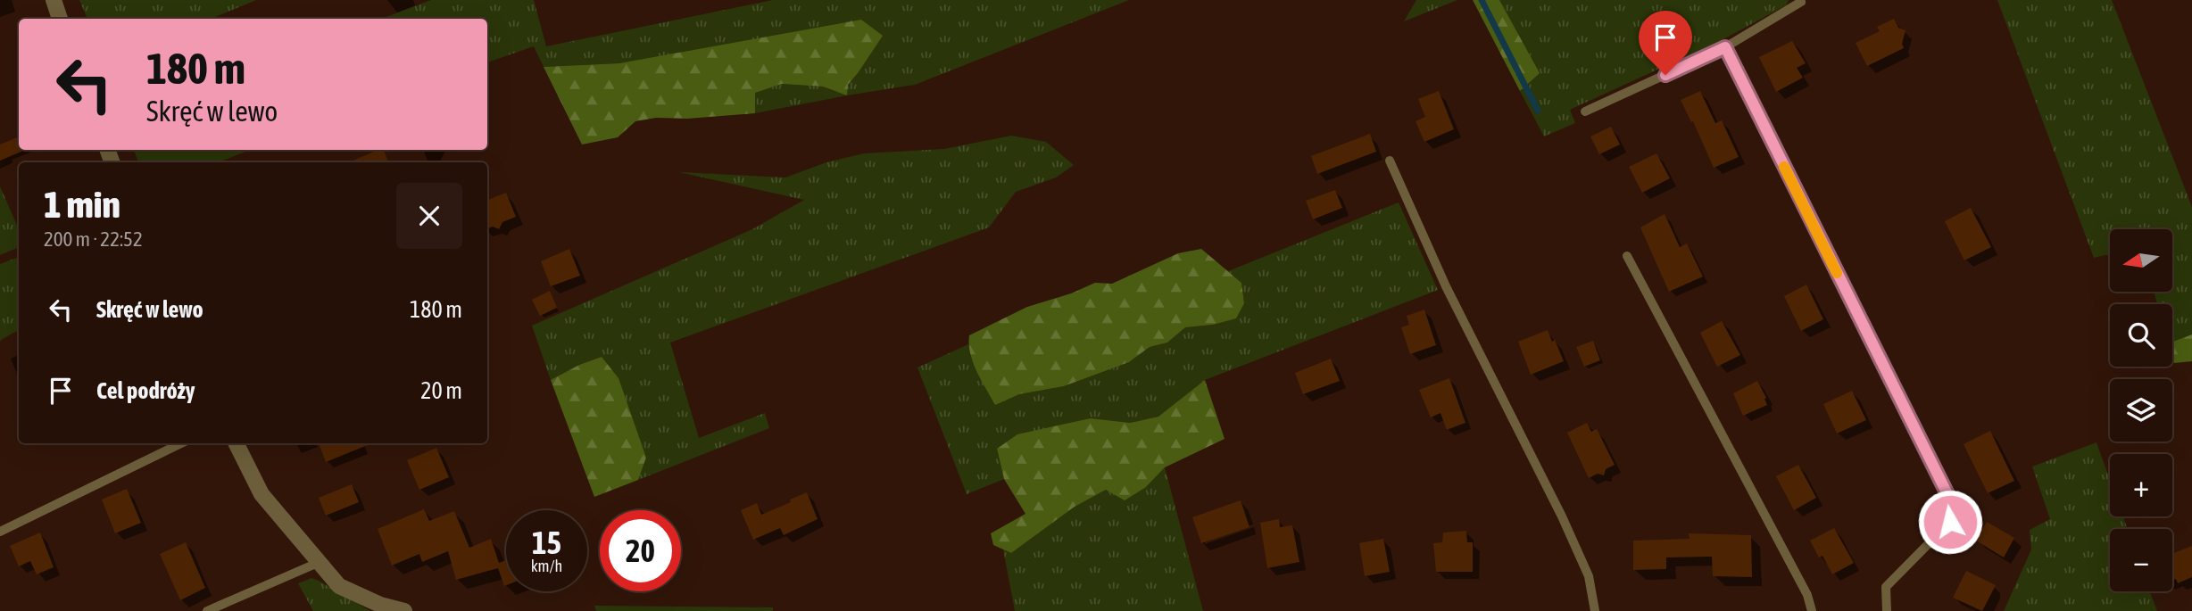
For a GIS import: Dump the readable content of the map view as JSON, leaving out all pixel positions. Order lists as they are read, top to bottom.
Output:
{
  "north": "left",
  "page": {
    "turn": ["180 m", "Skręć w lewo"],
    "heading": ["1 min", "200 m · 22:52"],
    "map_buttons": ["+", "−"],
    "list": [
      {
        "name": "Skręć w lewo",
        "value": "180 m"
      },
      {
        "name": "Cel podróży",
        "value": "20 m"
      }
    ],
    "speed": "15 km/h",
    "limit": "20"
  }
}
